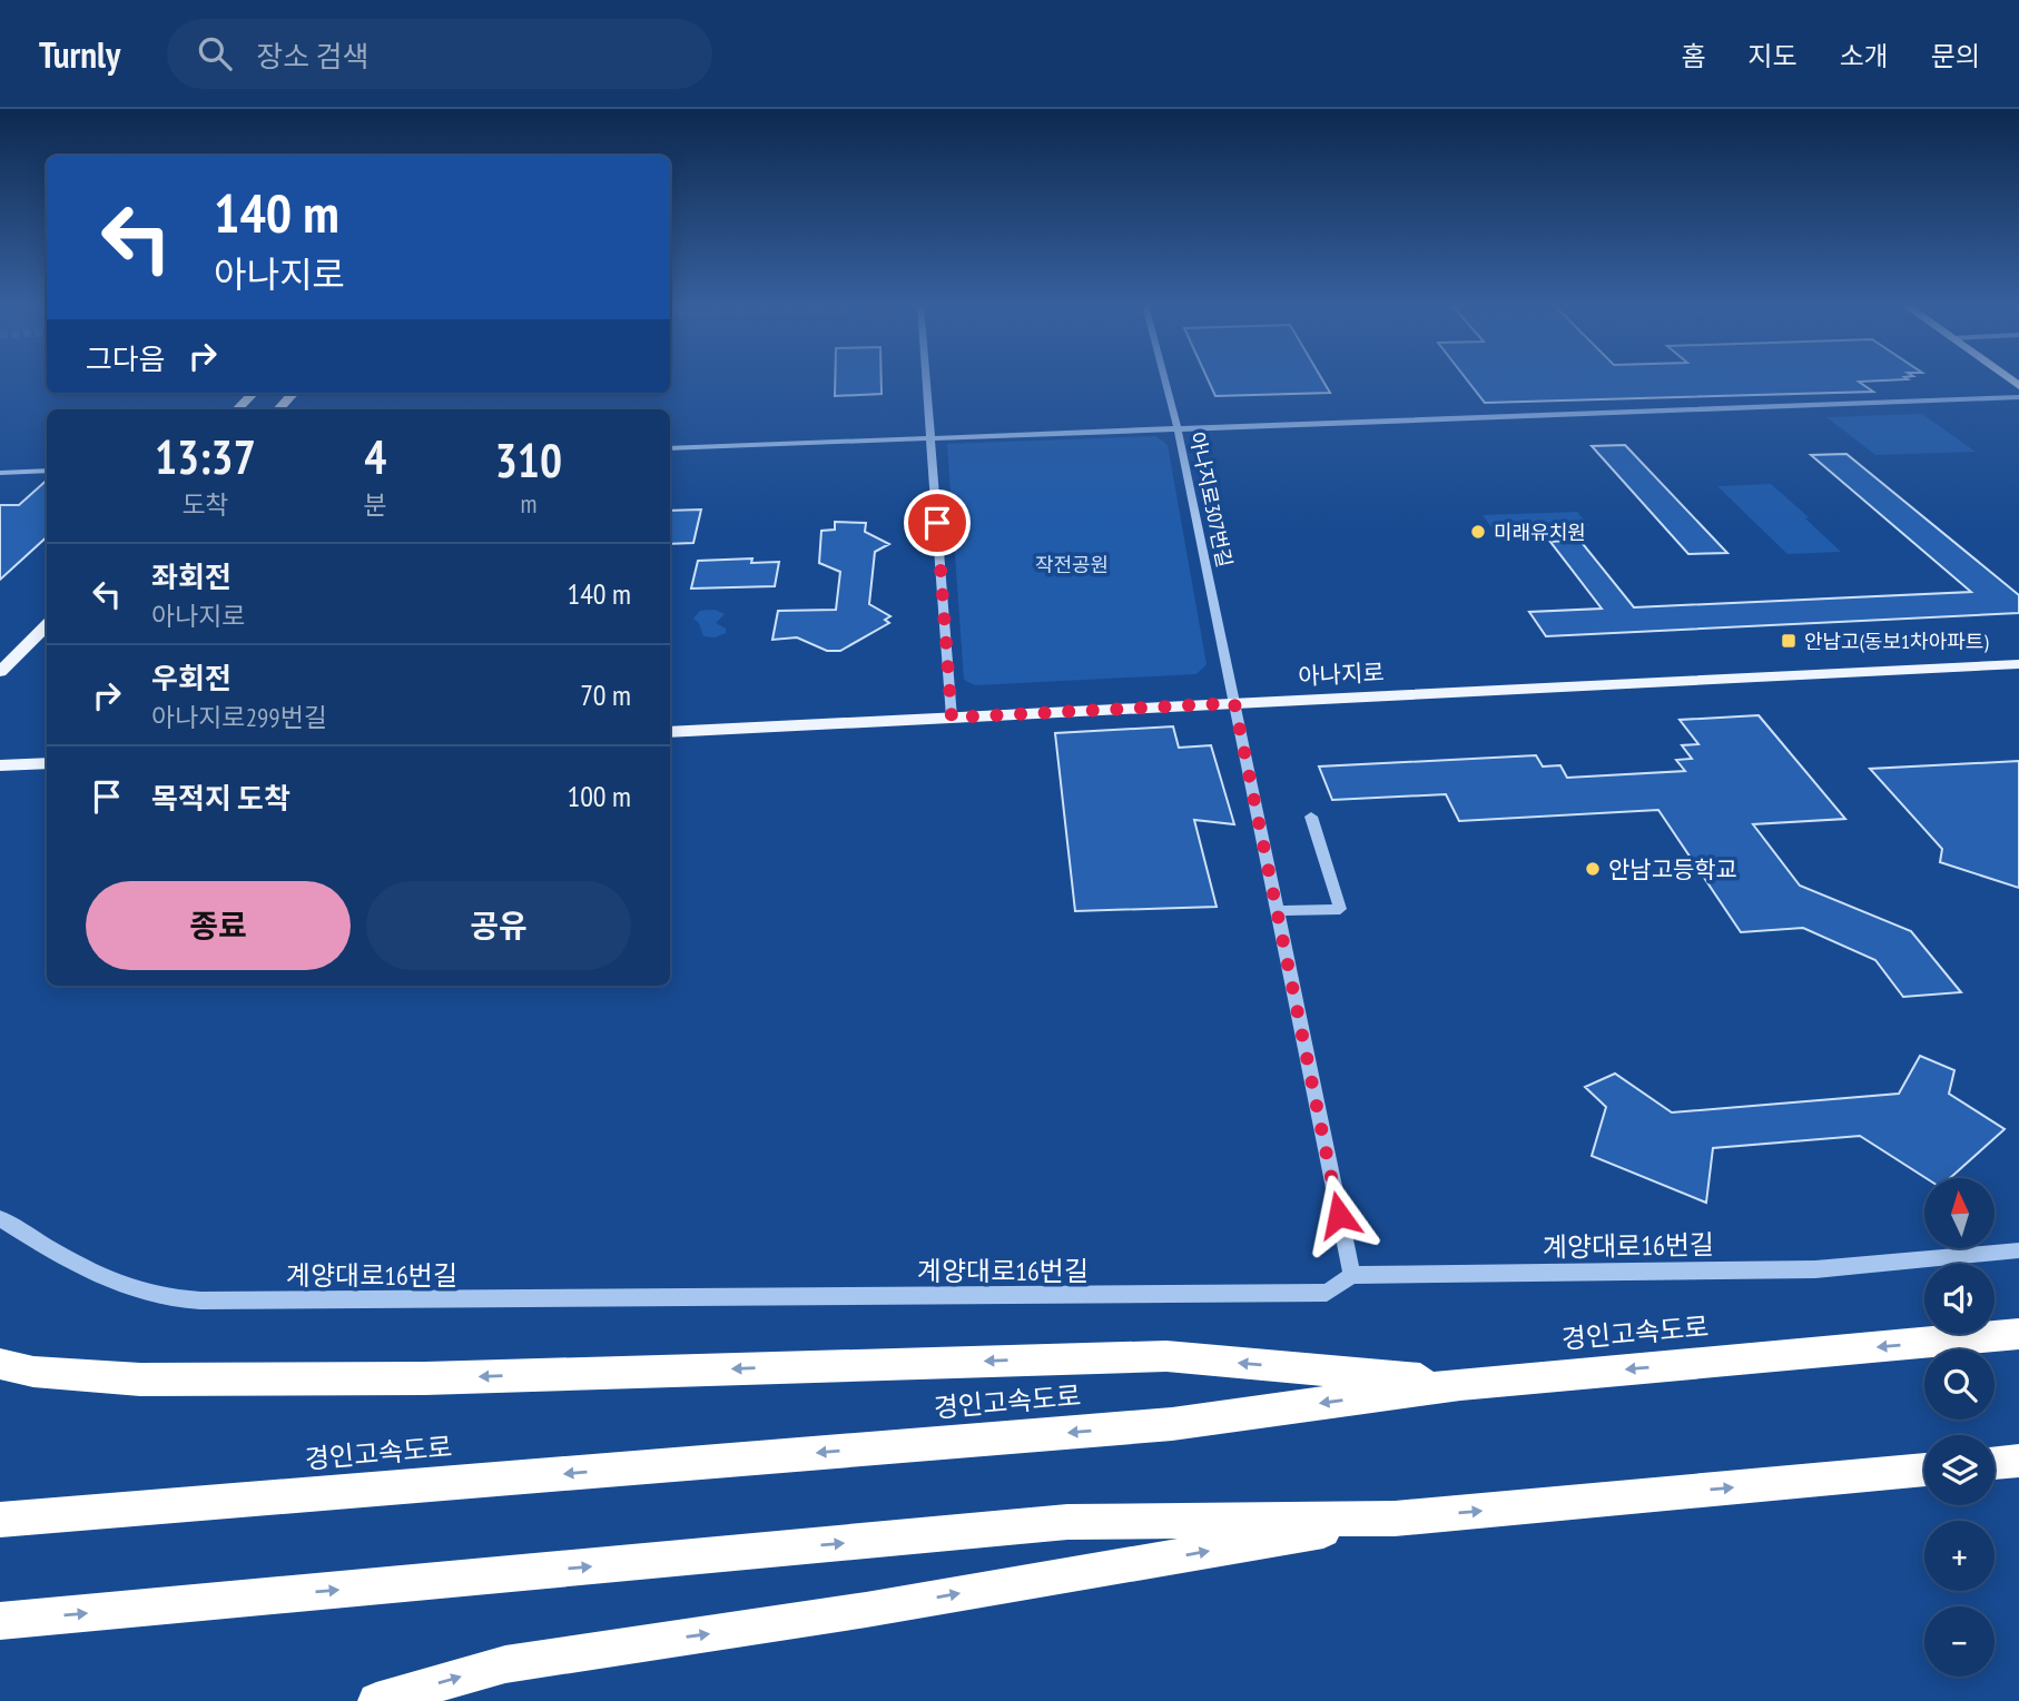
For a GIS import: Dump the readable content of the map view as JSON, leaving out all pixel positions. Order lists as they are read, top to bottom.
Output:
{
  "streets": {
    "highway": ["경인고속도로"],
    "main road": ["아나지로"],
    "street": ["아나지로307번길", "계양대로16번길"]
  },
  "crossings": [
    ["아나지로307번길", "아나지로"],
    ["아나지로307번길", "계양대로16번길"]
  ],
  "parks": ["작전공원"],
  "places": {
    "other": ["미래유치원", "안남고등학교"],
    "transit": ["안남고(동보1차아파트)"]
  },
  "north": "top",
  "page": {
    "header": "Turnly",
    "search": "장소 검색",
    "nav": [
      "홈",
      "지도",
      "소개",
      "문의"
    ],
    "turn": ["140 m", "아나지로"],
    "then": "그다음",
    "eta": [
      "13:37",
      "도착",
      "4",
      "분",
      "310",
      "m"
    ],
    "list": [
      {
        "name": "좌회전",
        "note": "아나지로",
        "value": "140 m"
      },
      {
        "name": "우회전",
        "note": "아나지로299번길",
        "value": "70 m"
      },
      {
        "name": "목적지 도착",
        "value": "100 m"
      }
    ],
    "buttons": ["종료", "공유"],
    "map_buttons": ["+", "−"]
  }
}
